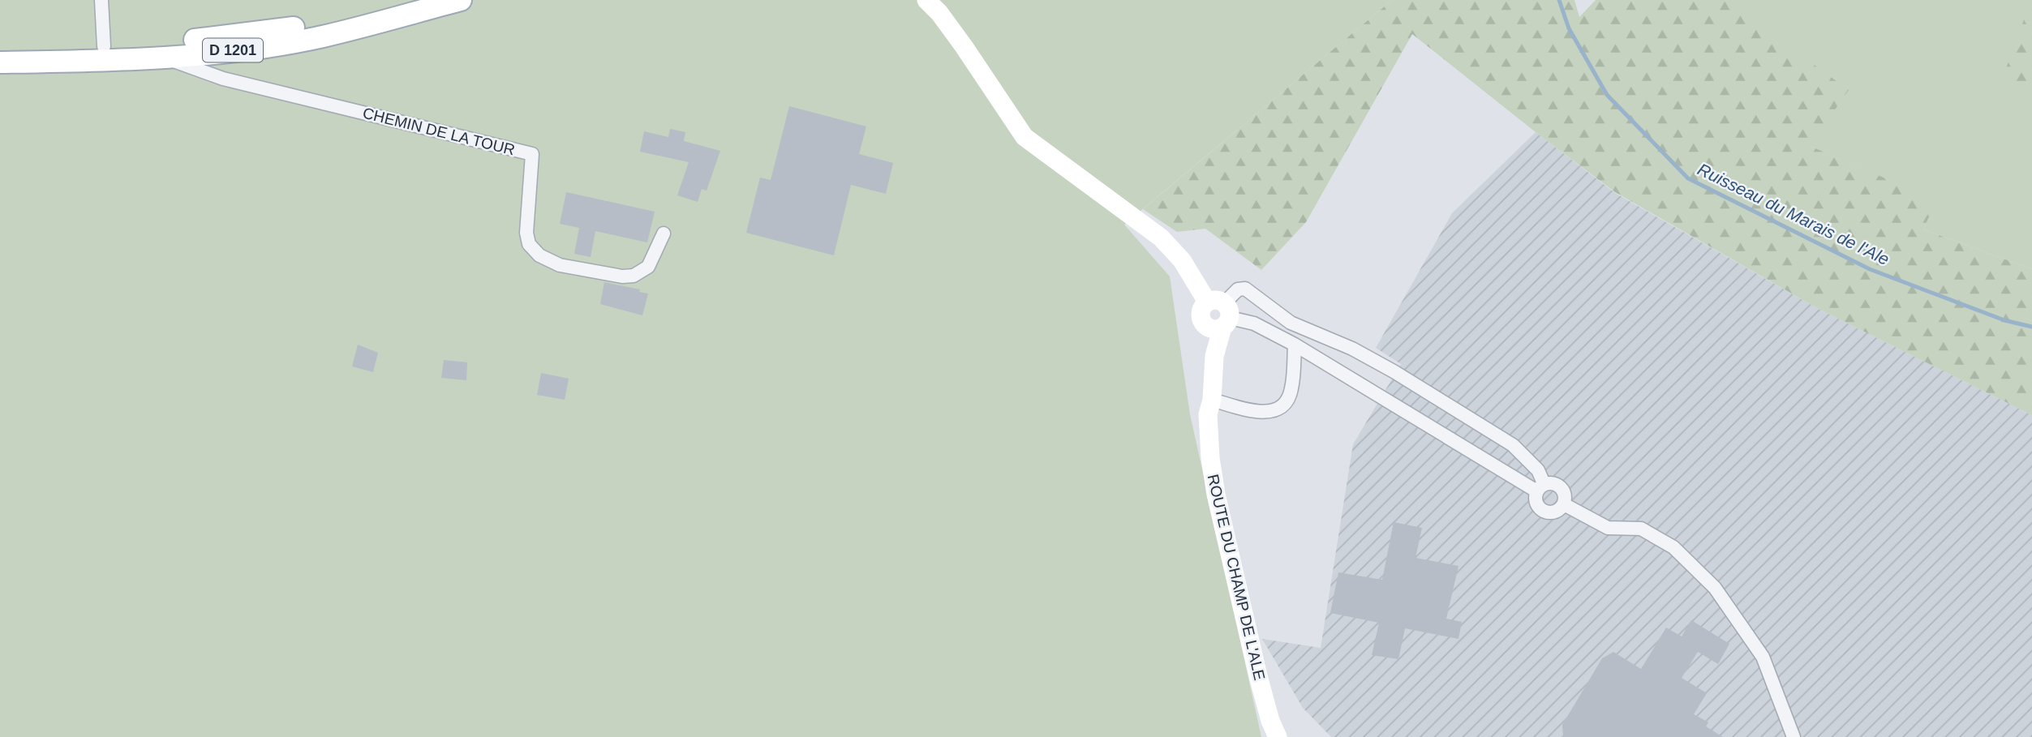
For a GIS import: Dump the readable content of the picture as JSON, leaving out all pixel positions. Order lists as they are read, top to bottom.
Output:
{
  "streets": {
    "main road": ["D 1201"],
    "street": ["CHEMIN DE LA TOUR", "ROUTE DU CHAMP DE L'ALE"]
  },
  "crossings": [
    ["D 1201", "CHEMIN DE LA TOUR"]
  ],
  "water": ["Ruisseau du Marais de l'Ale"]
}
